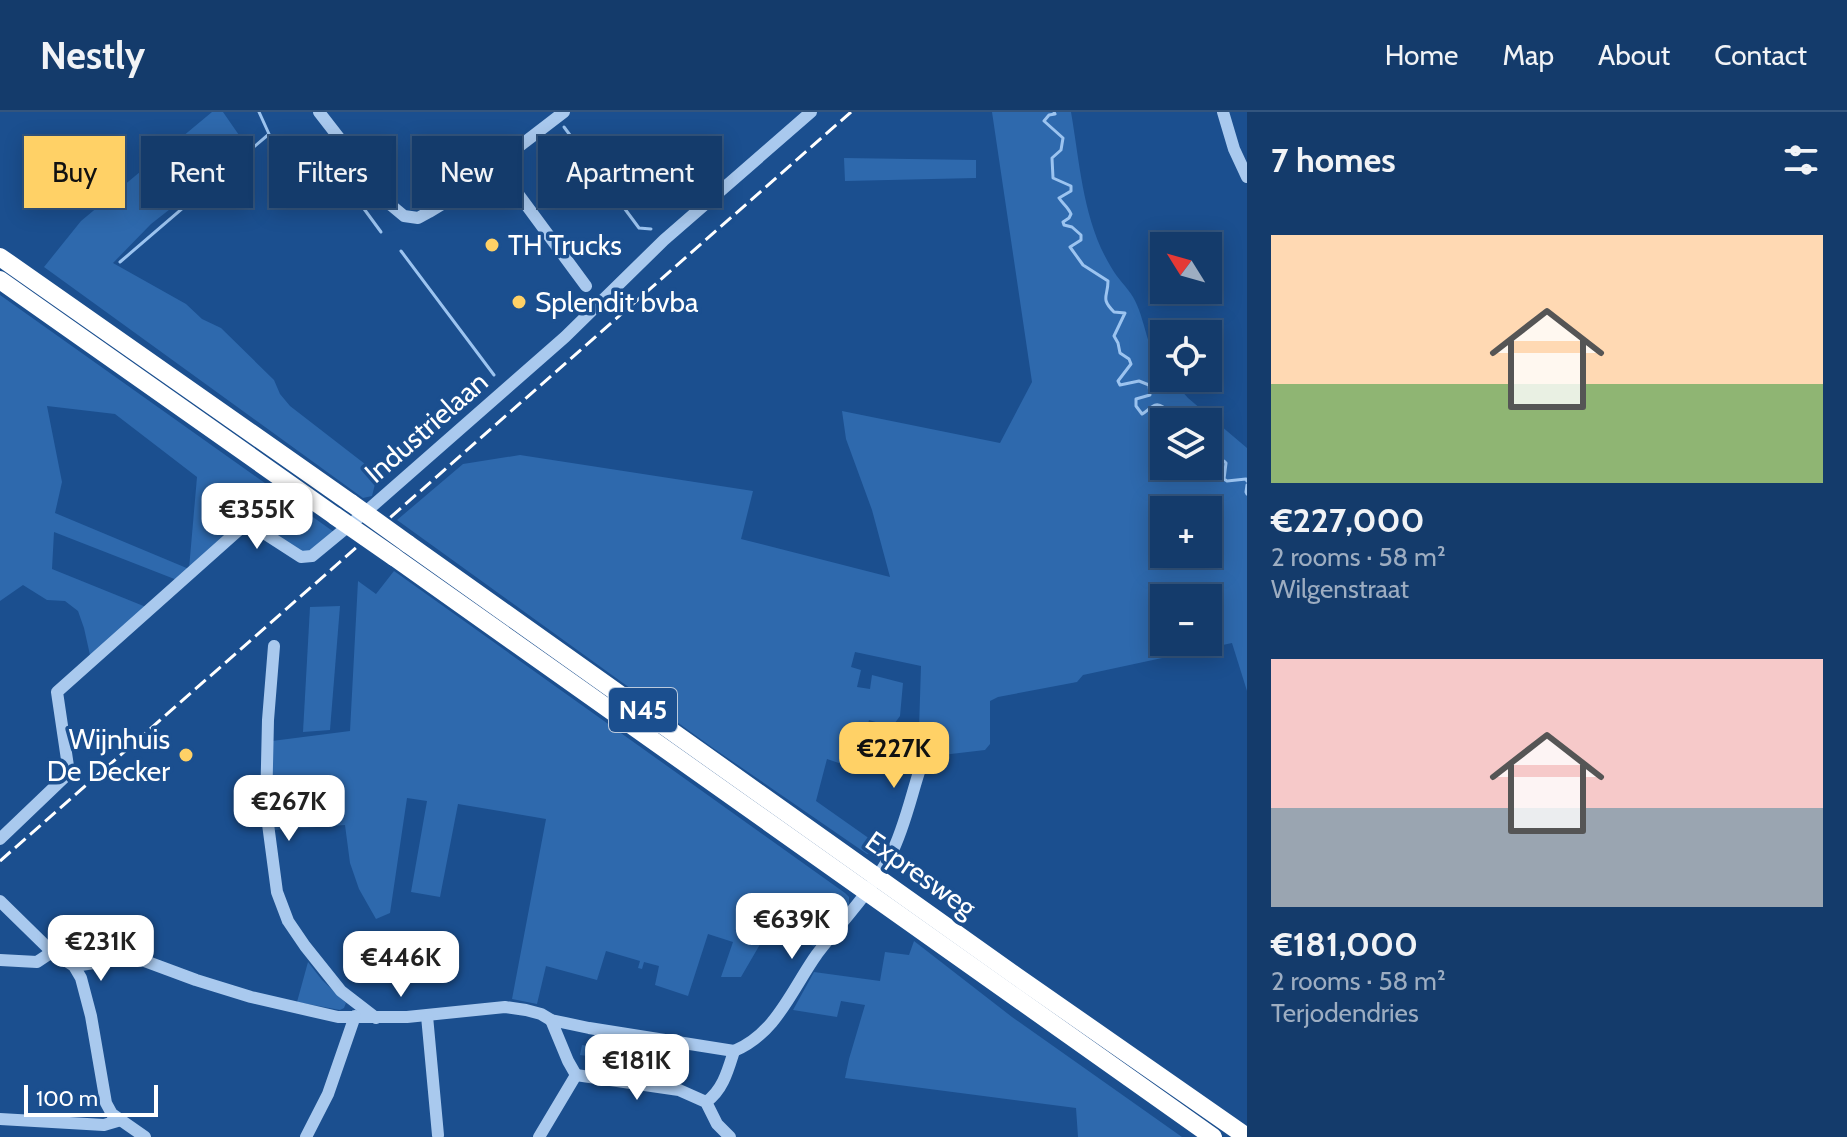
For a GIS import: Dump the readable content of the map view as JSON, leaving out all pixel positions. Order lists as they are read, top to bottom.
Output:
{
  "streets": {
    "highway": ["N45", "Expresweg"],
    "street": ["Industrielaan"]
  },
  "crossings": [
    ["N45", "Expresweg"]
  ],
  "places": ["TH Trucks", "Splendit bvba", "Wijnhuis De Decker"],
  "scale_bar": "100 m",
  "north": "top left",
  "page": {
    "header": "Nestly",
    "nav": [
      "Home",
      "Map",
      "About",
      "Contact"
    ],
    "heading": "7 homes",
    "chip": [
      "Buy",
      "Rent",
      "Filters",
      "New",
      "Apartment"
    ],
    "list": [
      {
        "name": "€227,000",
        "note": "2 rooms · 58 m² · Wilgenstraat"
      },
      {
        "name": "€181,000",
        "note": "2 rooms · 58 m² · Terjodendries"
      }
    ],
    "map_buttons": ["+", "−"],
    "price": [
      "€355K",
      "€227K",
      "€267K",
      "€639K",
      "€231K",
      "€446K",
      "€181K"
    ],
    "scale": "100 m"
  }
}
